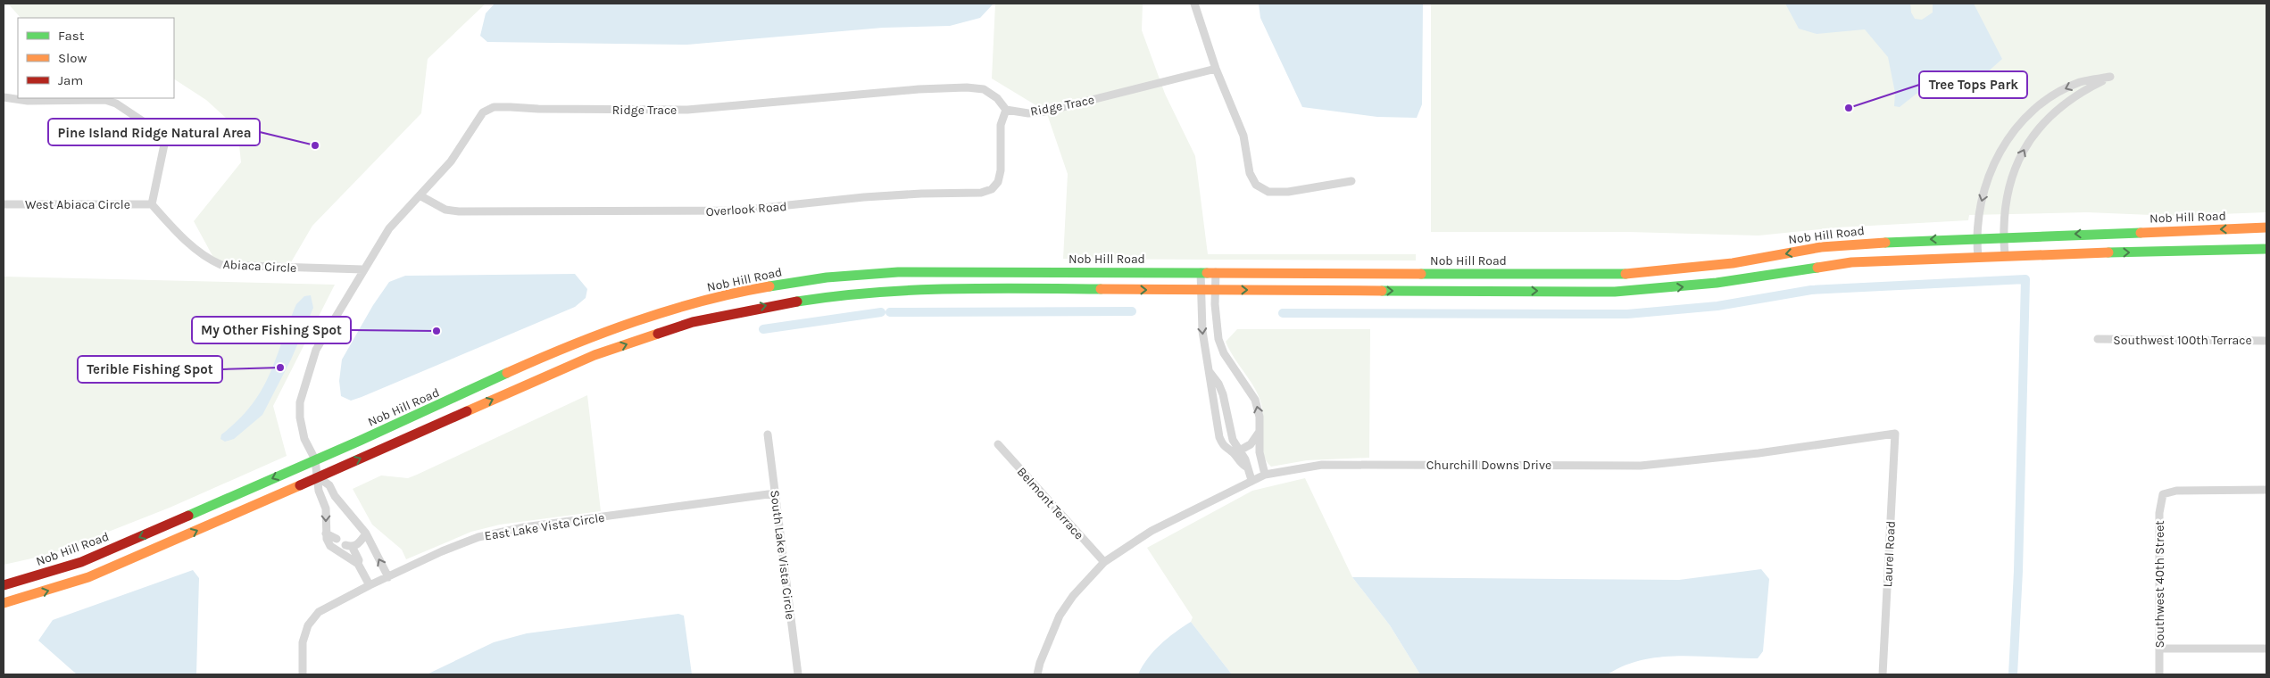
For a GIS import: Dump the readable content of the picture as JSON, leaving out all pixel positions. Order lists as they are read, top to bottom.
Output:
{
  "streets": {
    "main road": ["Nob Hill Road"],
    "street": [
      "Ridge Trace",
      "West Abiaca Circle",
      "Overlook Road",
      "Abiaca Circle",
      "Southwest 100th Terrace",
      "Churchill Downs Drive",
      "Belmont Terrace",
      "East Lake Vista Circle",
      "Laurel Road",
      "South Lake Vista Circle",
      "Southwest 40th Street"
    ]
  },
  "crossings": [
    ["Ridge Trace", "Overlook Road"],
    ["Ridge Trace", "Nob Hill Road"],
    ["Ridge Trace", "Abiaca Circle"],
    ["West Abiaca Circle", "Abiaca Circle"],
    ["Churchill Downs Drive", "Belmont Terrace"],
    ["Churchill Downs Drive", "Laurel Road"],
    ["East Lake Vista Circle", "South Lake Vista Circle"]
  ],
  "places": [
    "Tree Tops Park",
    "Pine Island Ridge Natural Area",
    "My Other Fishing Spot",
    "Terible Fishing Spot"
  ],
  "legend": ["Fast", "Slow", "Jam"]
}
